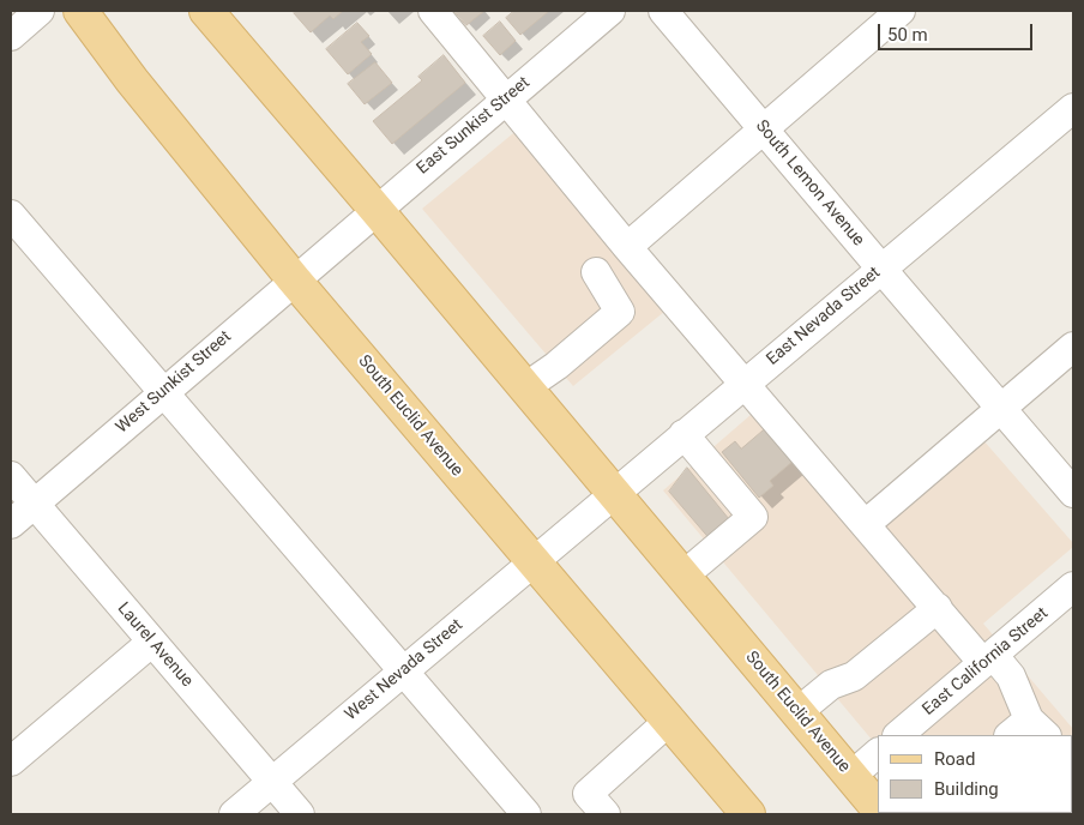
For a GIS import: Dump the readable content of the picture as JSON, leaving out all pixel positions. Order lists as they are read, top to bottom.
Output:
{
  "streets": {
    "main road": ["South Euclid Avenue"],
    "street": [
      "East Sunkist Street",
      "South Lemon Avenue",
      "East Nevada Street",
      "West Sunkist Street",
      "Laurel Avenue",
      "East California Street",
      "West Nevada Street"
    ]
  },
  "crossings": [
    ["East Sunkist Street", "West Sunkist Street"],
    ["East Sunkist Street", "South Euclid Avenue"],
    ["South Lemon Avenue", "East Nevada Street"],
    ["East Nevada Street", "South Euclid Avenue"],
    ["East Nevada Street", "West Nevada Street"],
    ["West Sunkist Street", "South Euclid Avenue"],
    ["West Sunkist Street", "Laurel Avenue"],
    ["South Euclid Avenue", "West Nevada Street"],
    ["Laurel Avenue", "West Nevada Street"]
  ],
  "legend": ["Road", "Building"],
  "scale_bar": "50 m"
}
